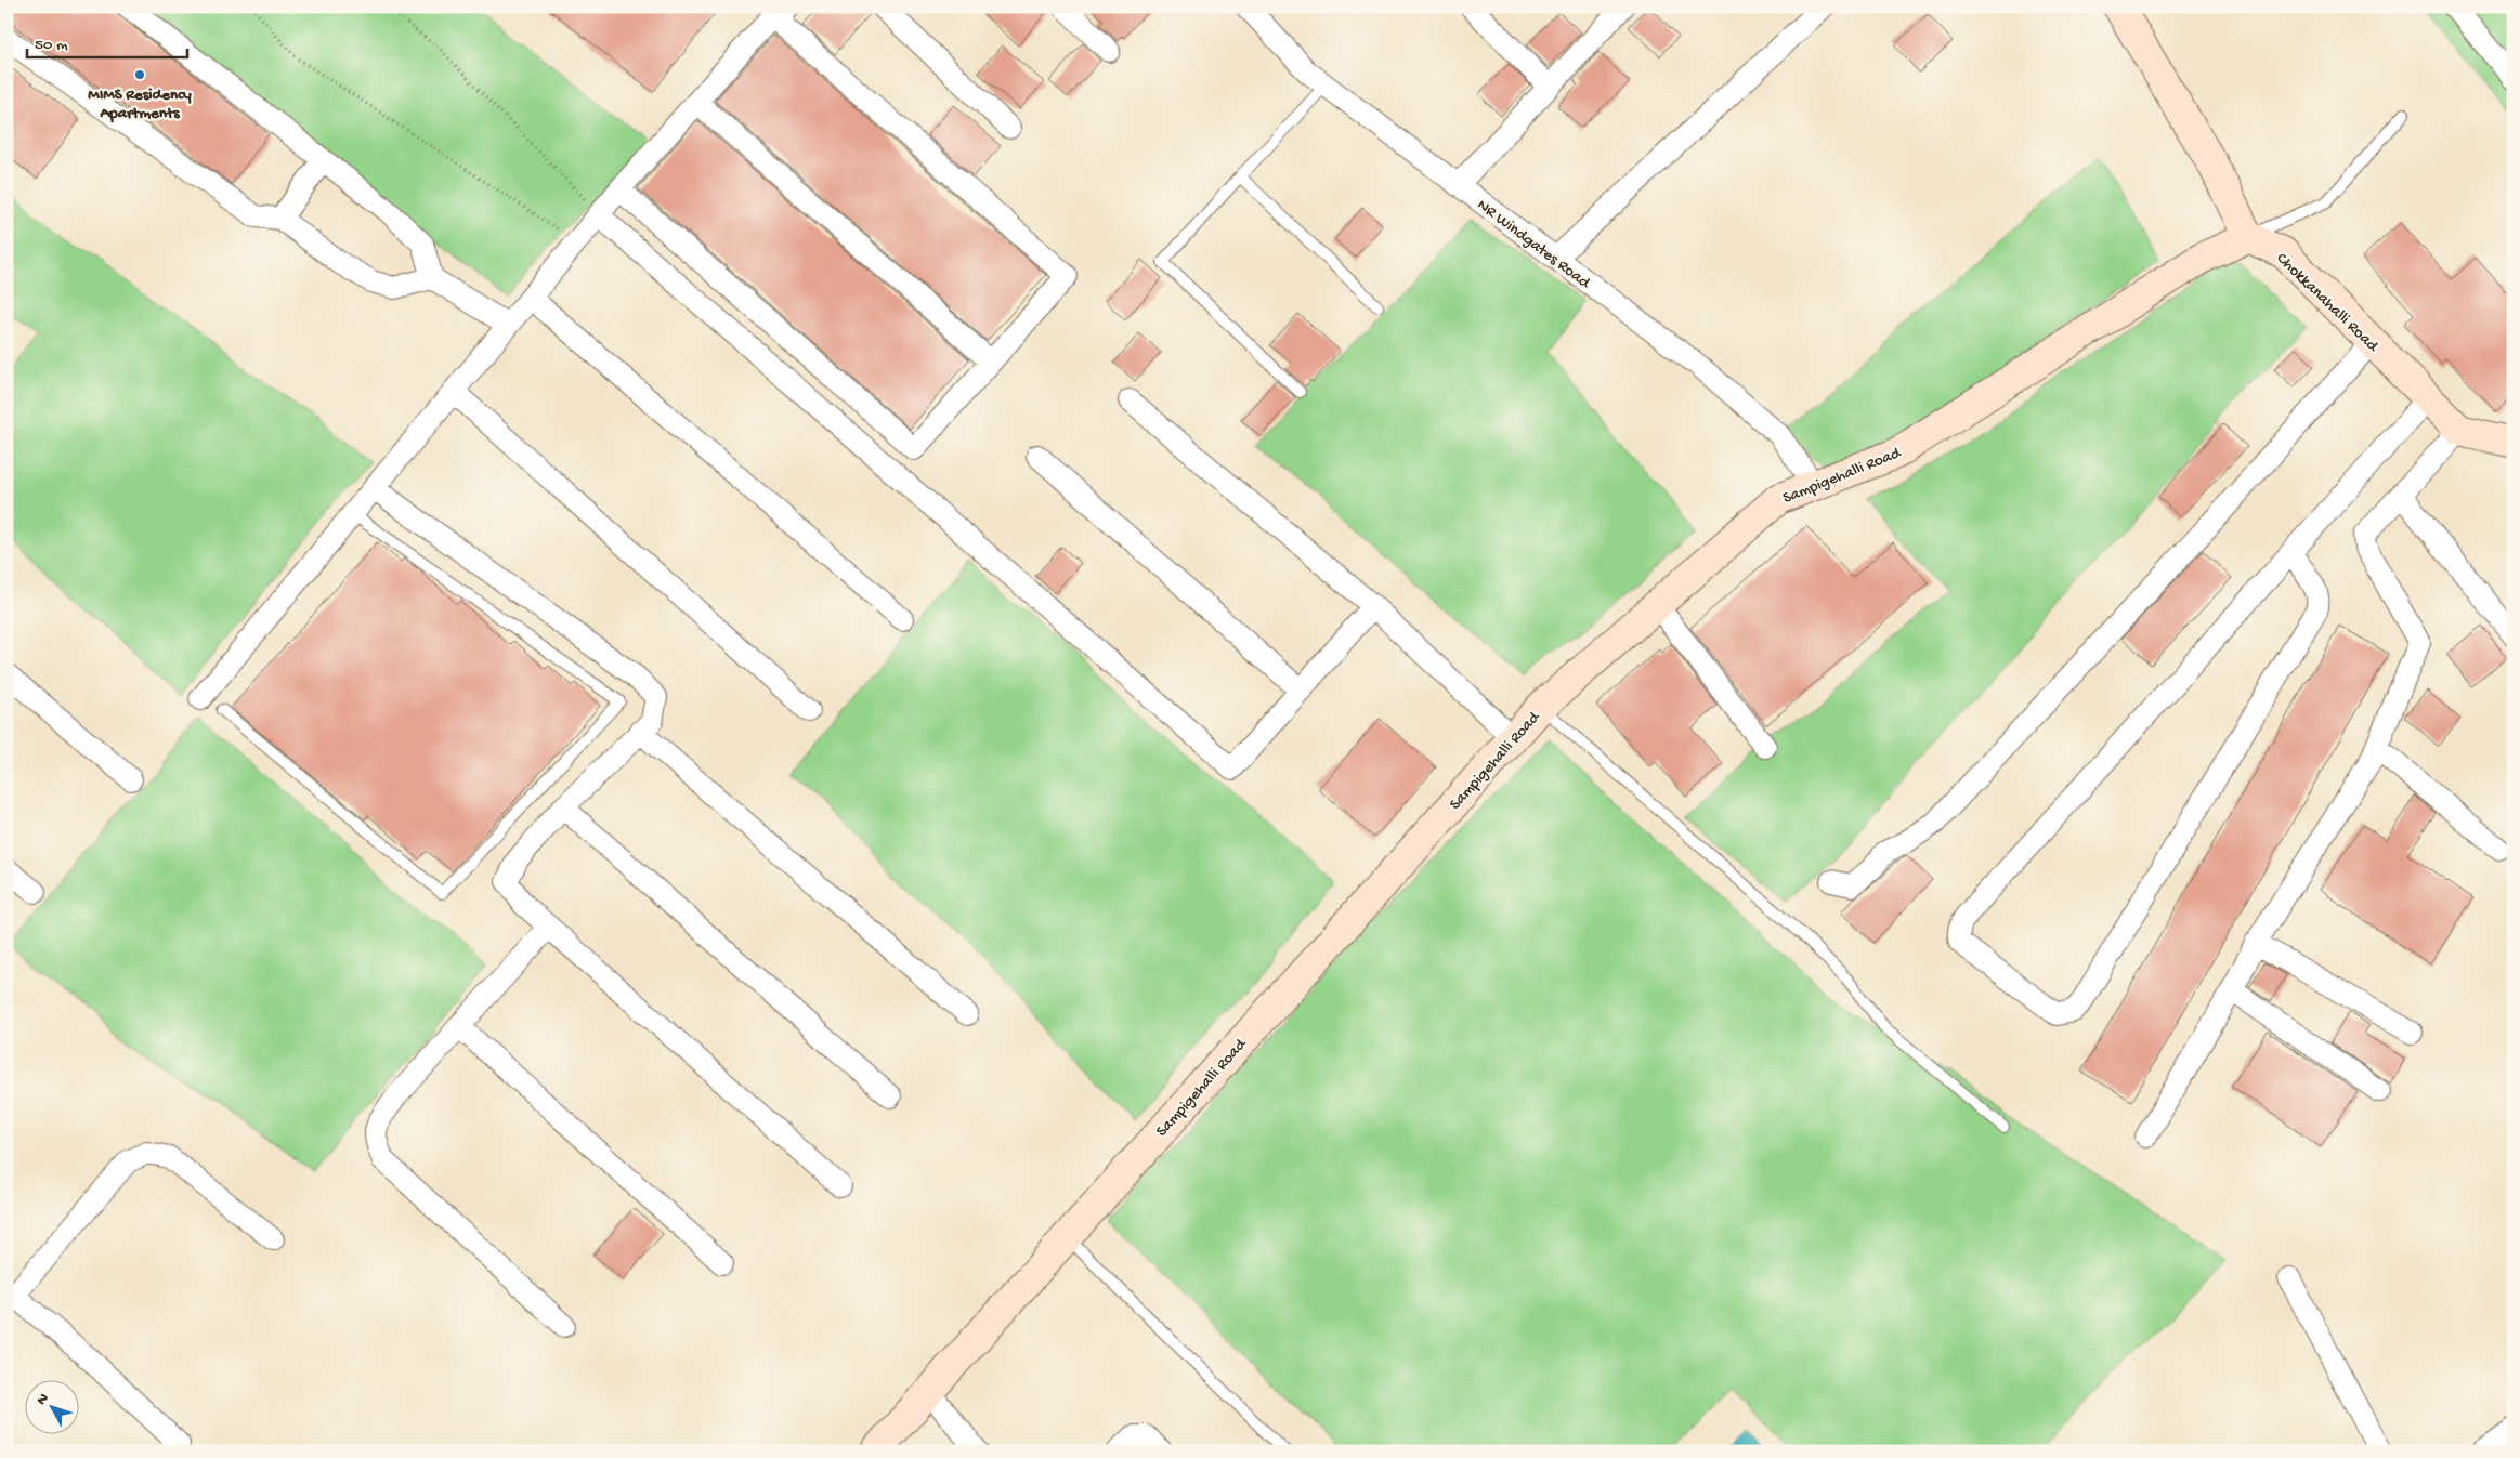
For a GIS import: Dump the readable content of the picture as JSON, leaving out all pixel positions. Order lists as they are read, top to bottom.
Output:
{
  "streets": {
    "street": ["NR Windgates Road", "Chokkanahalli Road", "Sampigehalli Road"]
  },
  "crossings": [
    ["NR Windgates Road", "Sampigehalli Road"],
    ["Chokkanahalli Road", "Sampigehalli Road"]
  ],
  "places": ["MIMS Residency Apartments"],
  "scale_bar": "50 m",
  "north": "top left"
}
